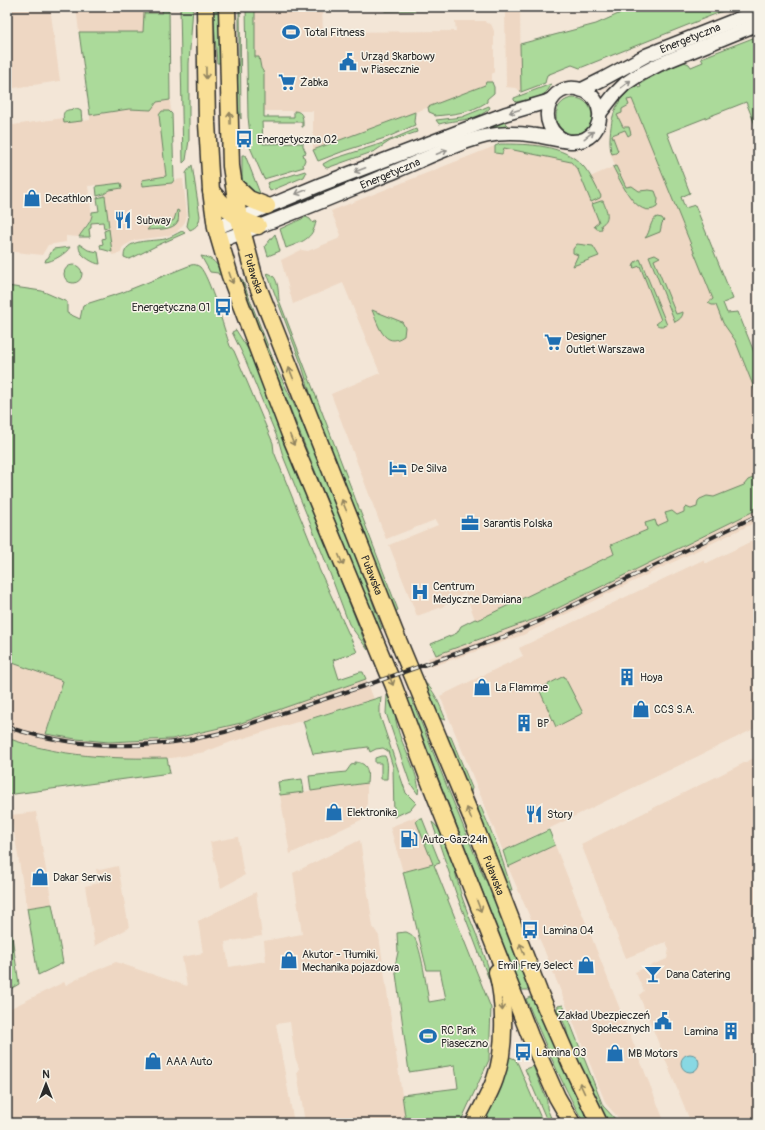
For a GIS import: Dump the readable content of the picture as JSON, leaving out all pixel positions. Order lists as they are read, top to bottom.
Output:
{
  "streets": {
    "main road": ["Puławska"],
    "street": ["Energetyczna"]
  },
  "crossings": [
    ["Energetyczna", "Puławska"]
  ],
  "places": {
    "sports": ["Total Fitness", "RC Park Piaseczno"],
    "public building": ["Urząd Skarbowy w Piasecznie", "Zakład Ubezpieczeń Społecznych"],
    "supermarket": ["Żabka", "Designer Outlet Warszawa"],
    "bus stop": [
      "Energetyczna 02",
      "Energetyczna 01",
      "Lamina 04",
      "Lamina 03"
    ],
    "shop": [
      "Decathlon",
      "La Flamme",
      "CCS S.A.",
      "Elektronika",
      "Dakar Serwis",
      "Akutor - Tłumiki, Mechanika pojazdowa",
      "Emil Frey Select",
      "MB Motors",
      "AAA Auto"
    ],
    "restaurant": ["Subway", "Story"],
    "hotel": ["De Silva"],
    "office": ["Sarantis Polska"],
    "hospital": ["Centrum Medyczne Damiana"],
    "building": ["Hoya", "BP", "Lamina"],
    "fuel station": ["Auto-Gaz 24h"],
    "bar": ["Dana Catering"]
  },
  "north": "top"
}
